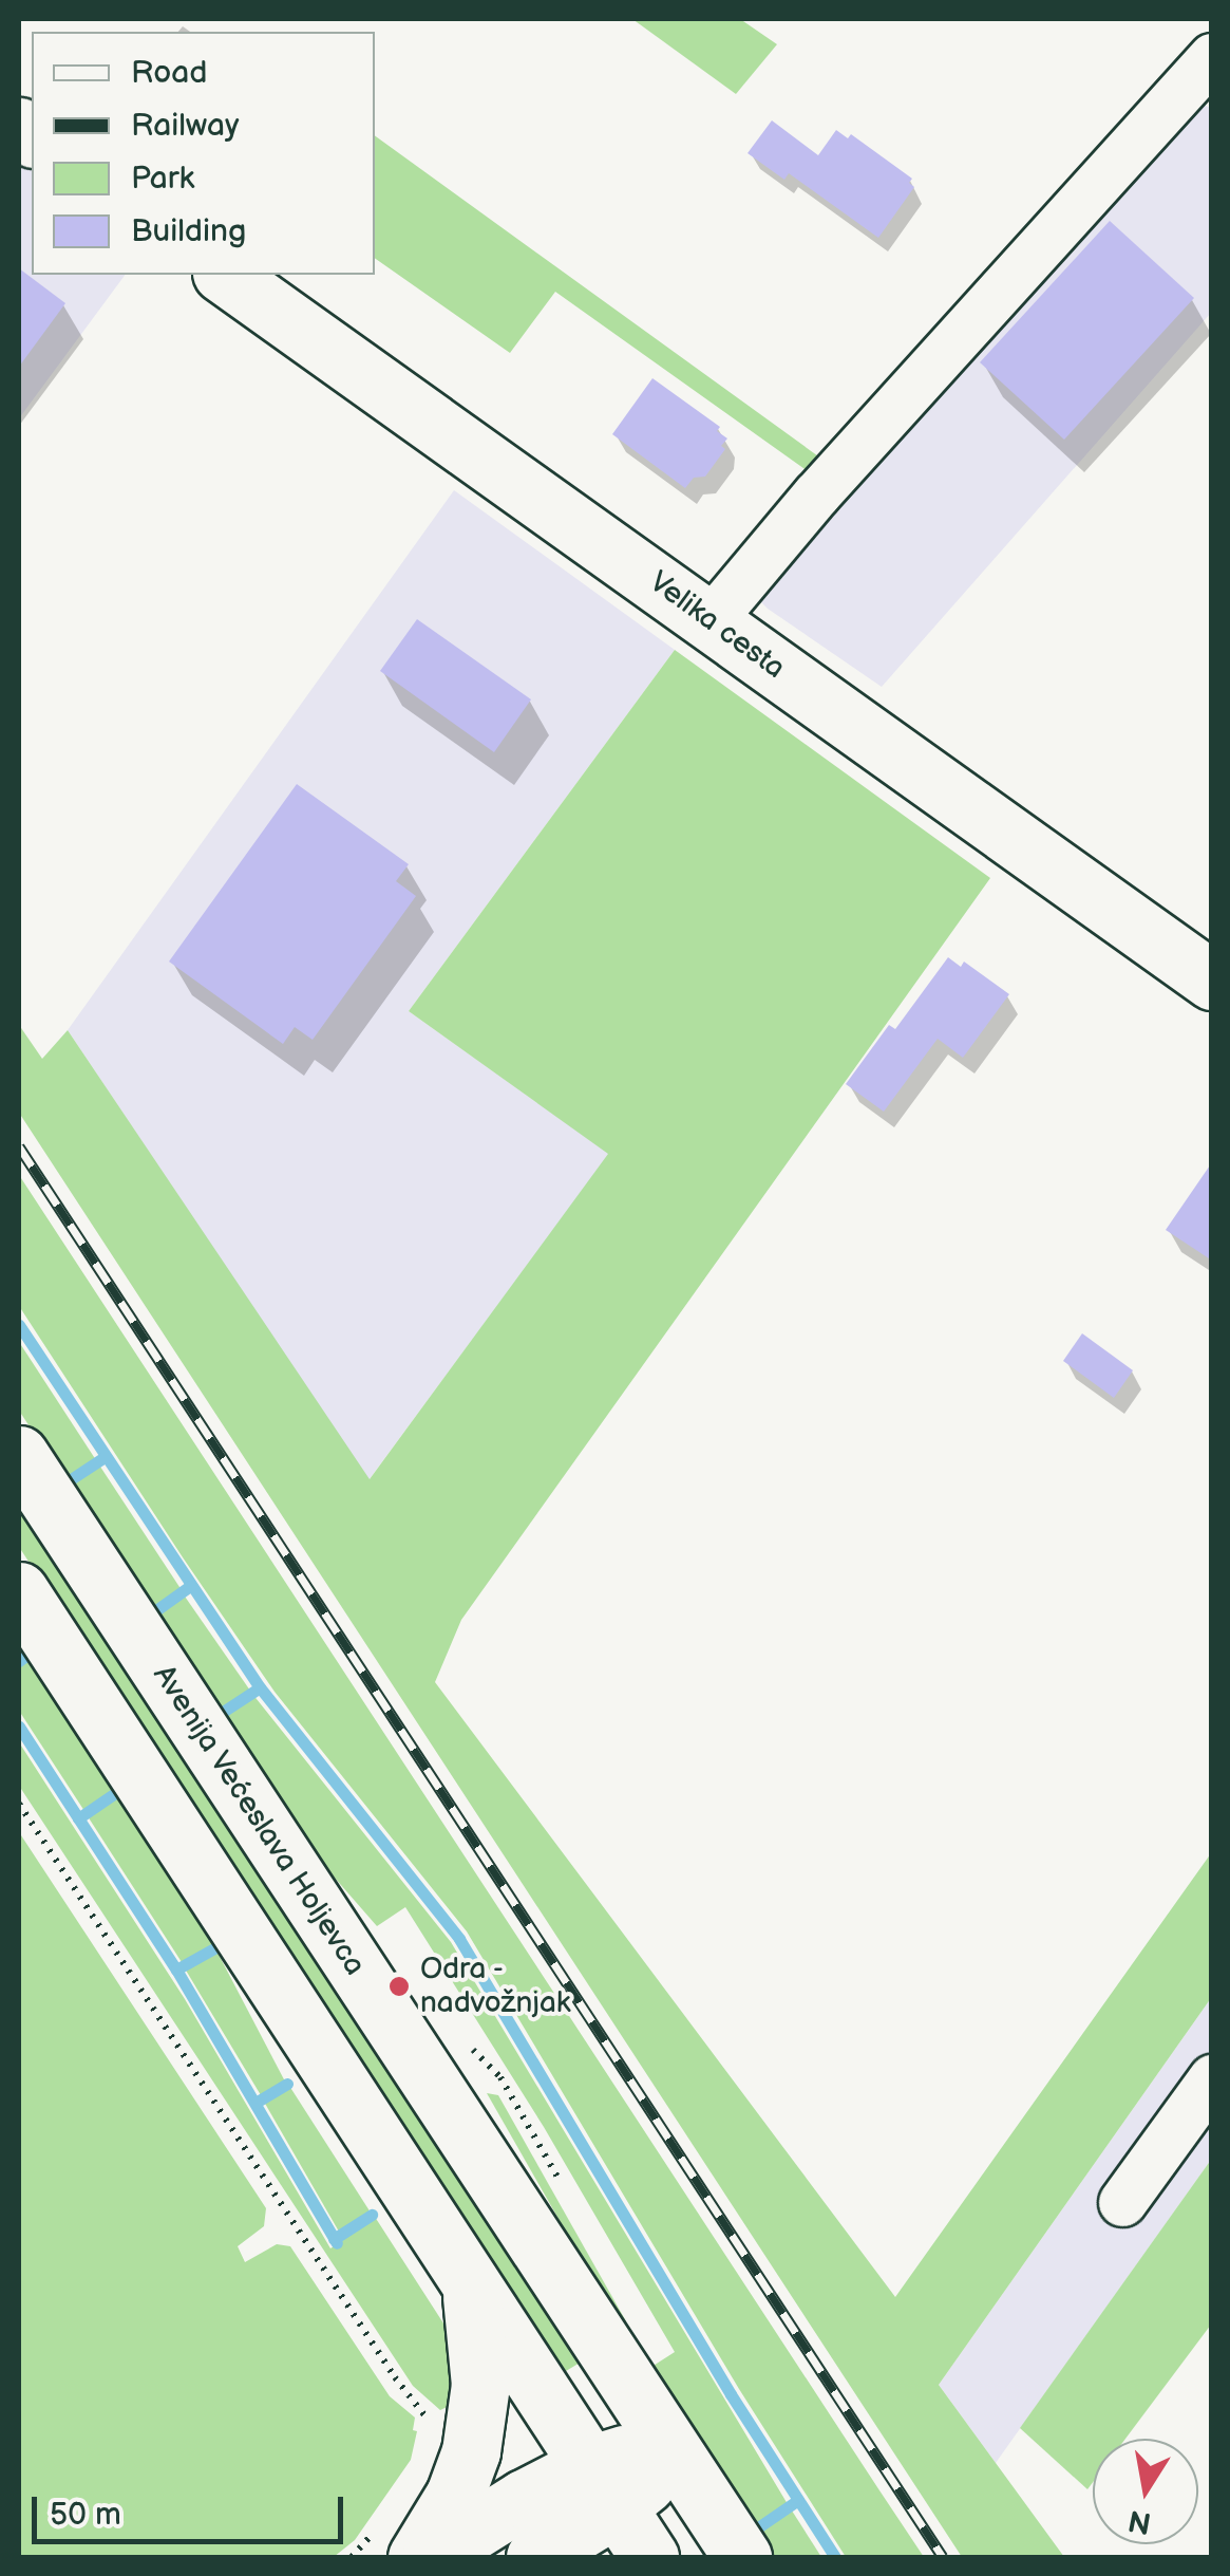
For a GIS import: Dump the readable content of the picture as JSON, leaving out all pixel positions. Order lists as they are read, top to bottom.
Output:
{
  "streets": {
    "main road": ["Velika cesta", "Avenija Većeslava Holjevca"]
  },
  "places": ["Odra - nadvožnjak"],
  "legend": [
    "Road",
    "Railway",
    "Park",
    "Building"
  ],
  "scale_bar": "50 m",
  "north": "bottom"
}
